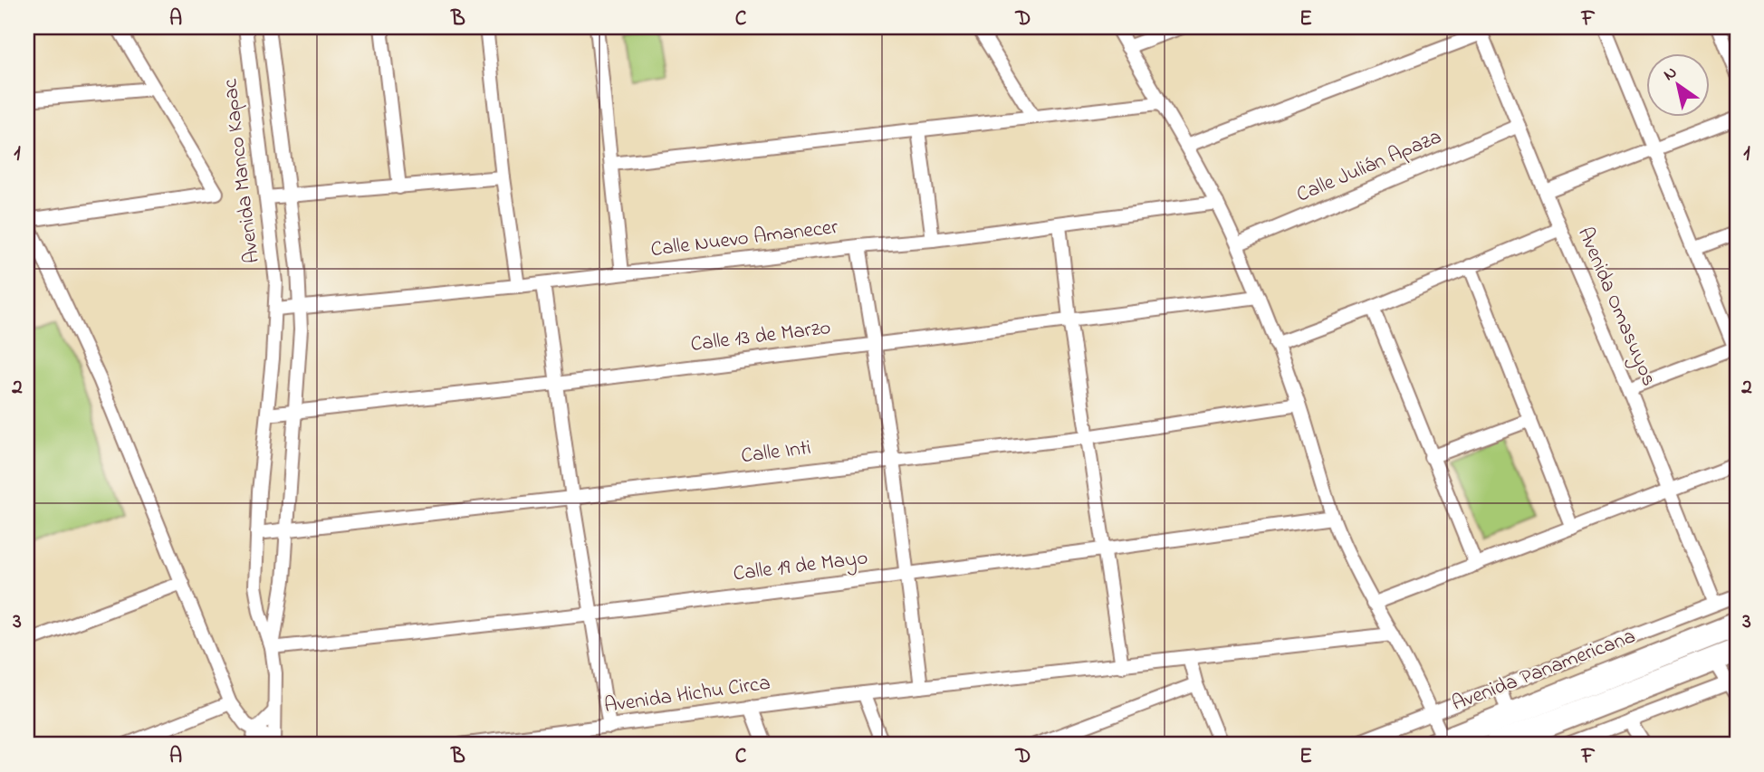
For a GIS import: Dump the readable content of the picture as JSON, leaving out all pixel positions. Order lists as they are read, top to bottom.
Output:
{
  "streets": {
    "highway": ["Avenida Panamericana"],
    "street": [
      "Calle Julián Apaza",
      "Avenida Manco Kapac",
      "Calle Nuevo Amanecer",
      "Avenida Omasuyos",
      "Calle 13 de Marzo",
      "Calle Inti",
      "Calle 19 de Mayo",
      "Avenida Hichu Circa"
    ]
  },
  "crossings": [
    ["Calle Julián Apaza", "Avenida Omasuyos"],
    ["Avenida Manco Kapac", "Calle Nuevo Amanecer"],
    ["Avenida Manco Kapac", "Calle 13 de Marzo"],
    ["Avenida Manco Kapac", "Calle Inti"],
    ["Avenida Manco Kapac", "Calle 19 de Mayo"],
    ["Avenida Omasuyos", "Avenida Panamericana"]
  ],
  "north": "top left",
  "grid": {
    "columns": [
      "A",
      "B",
      "C",
      "D",
      "E",
      "F"
    ],
    "rows": ["1", "2", "3"]
  }
}
